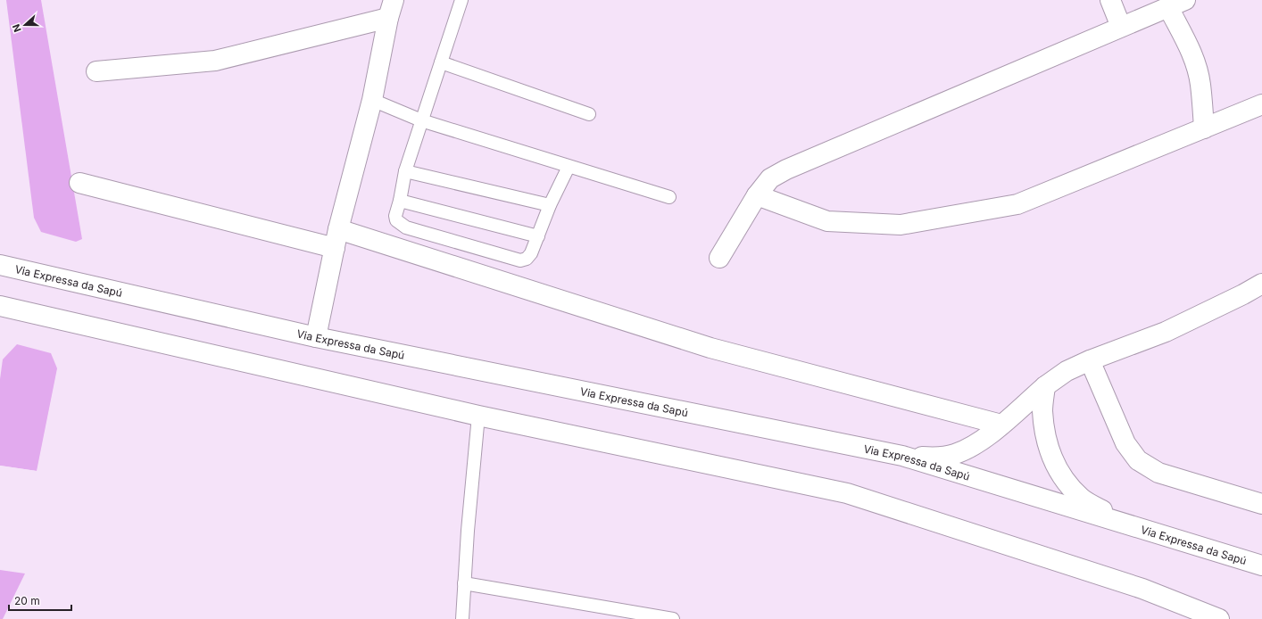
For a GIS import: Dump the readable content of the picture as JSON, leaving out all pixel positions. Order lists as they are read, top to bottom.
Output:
{
  "streets": {
    "street": ["Via Expressa da Sapú"]
  },
  "scale_bar": "20 m",
  "north": "left"
}
